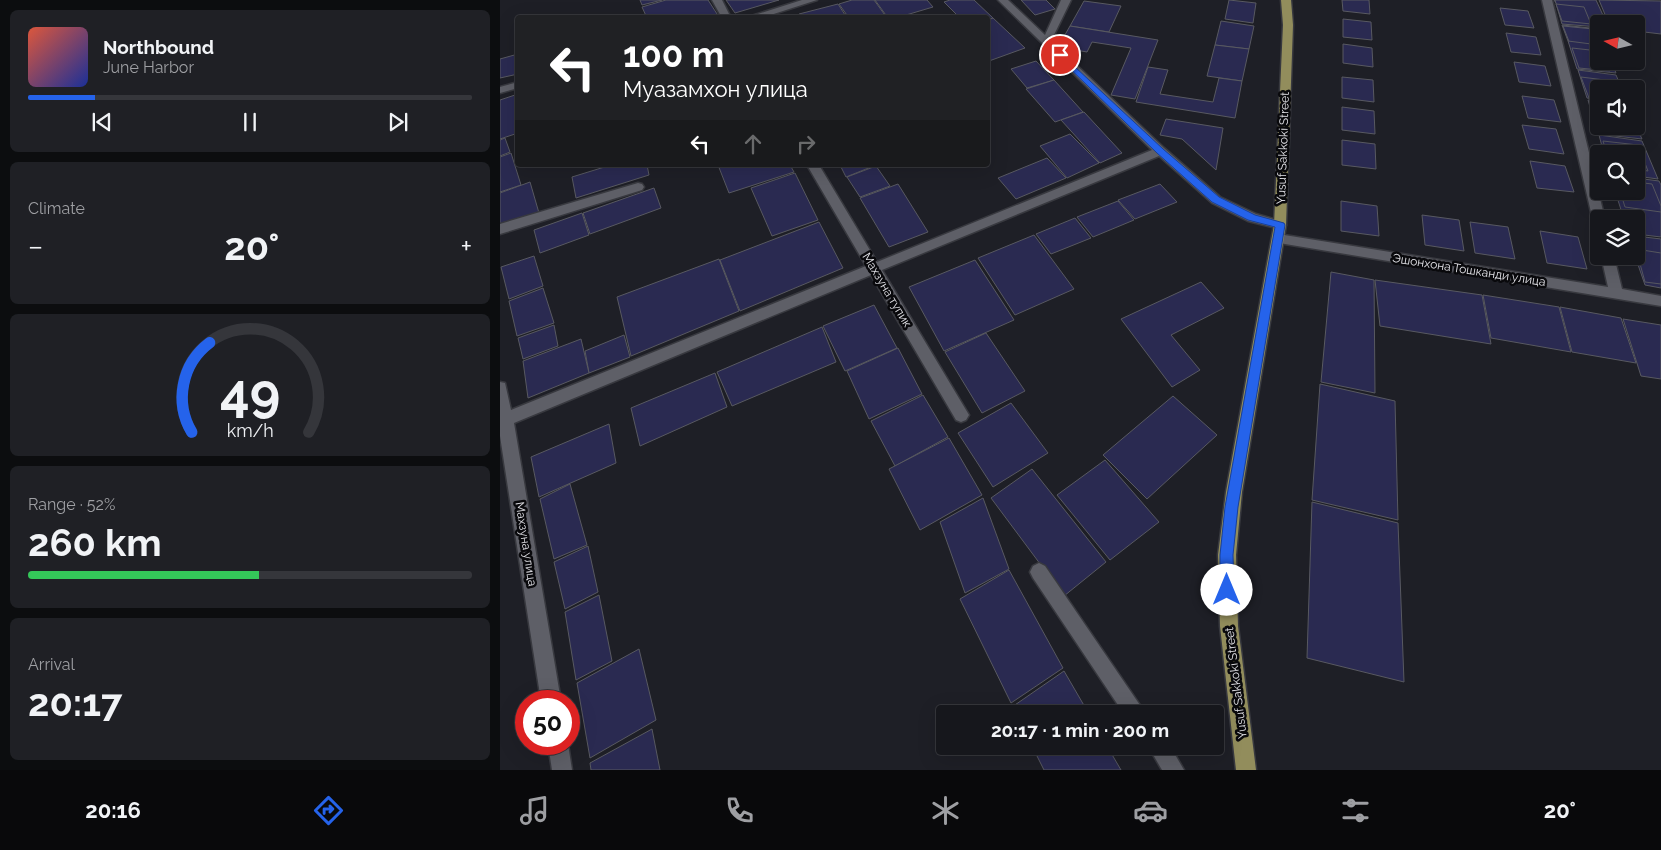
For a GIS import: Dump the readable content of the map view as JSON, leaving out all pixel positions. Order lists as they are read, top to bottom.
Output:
{
  "streets": {
    "main road": ["Yusuf Sakkoki Street"],
    "street": ["Эшонхона Тошканди улица", "Махзуна тупик", "Махзуна улица"]
  },
  "crossings": [
    ["Yusuf Sakkoki Street", "Эшонхона Тошканди улица"]
  ],
  "north": "left",
  "page": {
    "turn": ["100 m", "Муазамхон улица"],
    "song": ["Northbound", "June Harbor"],
    "tile": [
      "Climate",
      ["Range · 52%", "260 km"],
      ["Arrival", "20:17"]
    ],
    "heat": ["−", "20°", "+"],
    "limit": "50",
    "trip": "20:17 · 1 min · 200 m",
    "tabs": ["20:16", "20°"],
    "gauge": ["49", "km/h"]
  }
}
